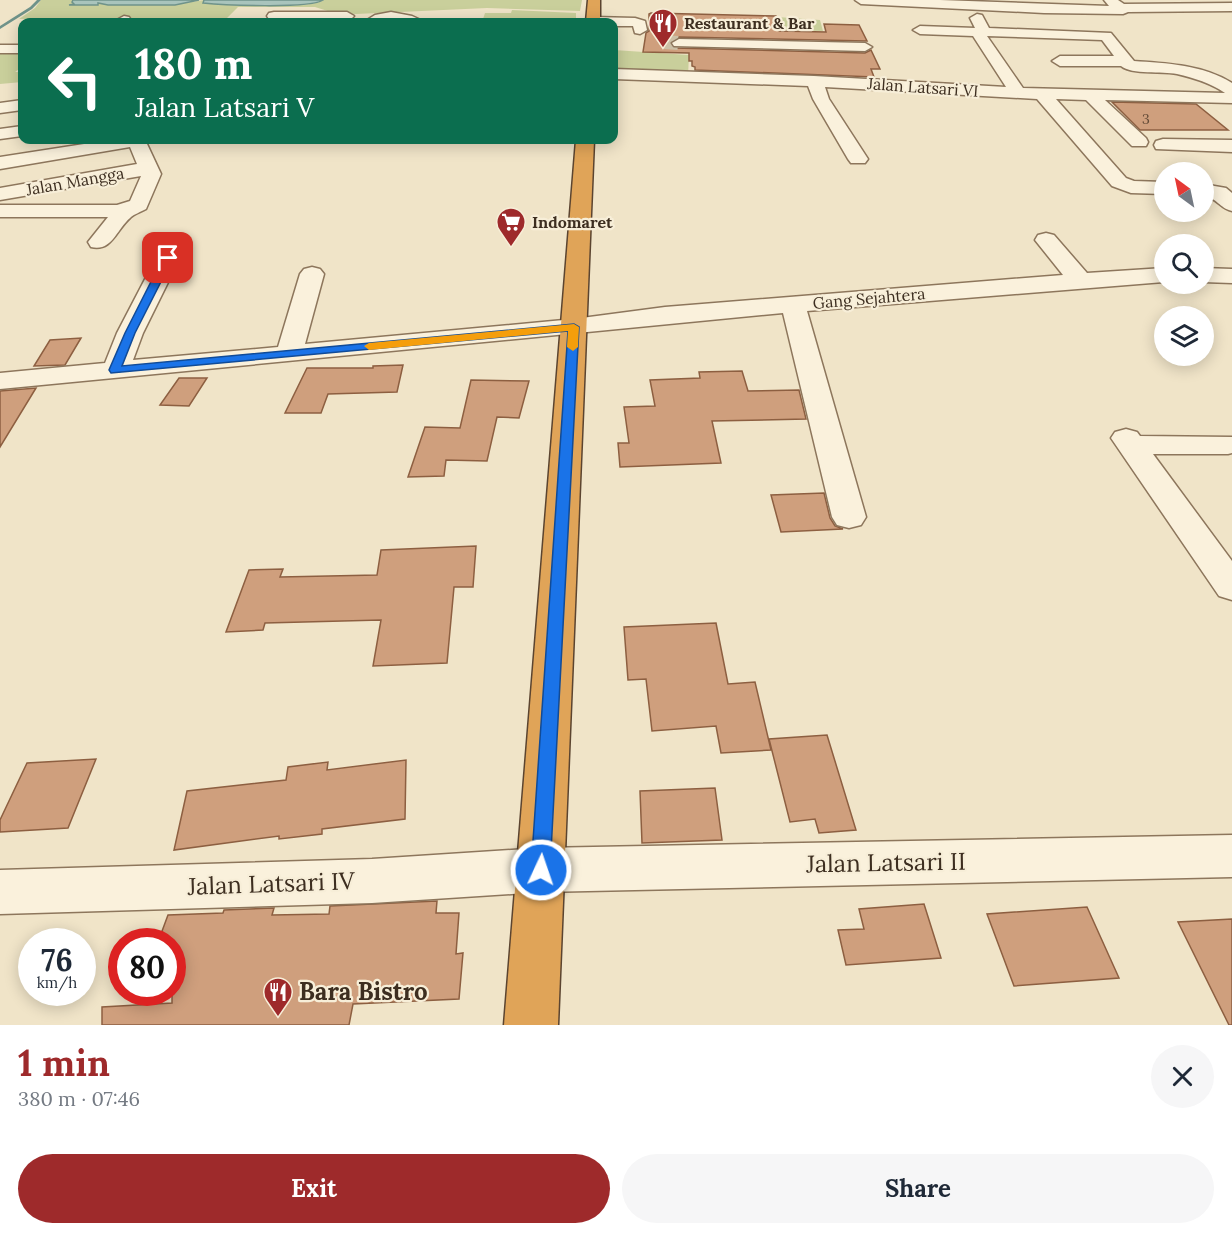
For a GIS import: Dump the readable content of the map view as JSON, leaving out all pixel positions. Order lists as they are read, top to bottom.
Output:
{
  "streets": {
    "street": [
      "Jalan Latsari VI",
      "Jalan Mangga",
      "Gang Sejahtera",
      "Jalan Latsari II",
      "Jalan Latsari IV"
    ]
  },
  "crossings": [
    ["Jalan Latsari II", "Jalan Latsari IV"]
  ],
  "places": {
    "restaurant": ["Restaurant & Bar", "Bara Bistro"],
    "supermarket": ["Indomaret"]
  },
  "house_numbers": ["3"],
  "north": "top left",
  "page": {
    "turn": ["180 m", "Jalan Latsari V"],
    "speed": "76 km/h",
    "limit": "80",
    "heading": ["1 min", "380 m · 07:46"],
    "buttons": ["Exit", "Share"]
  }
}
